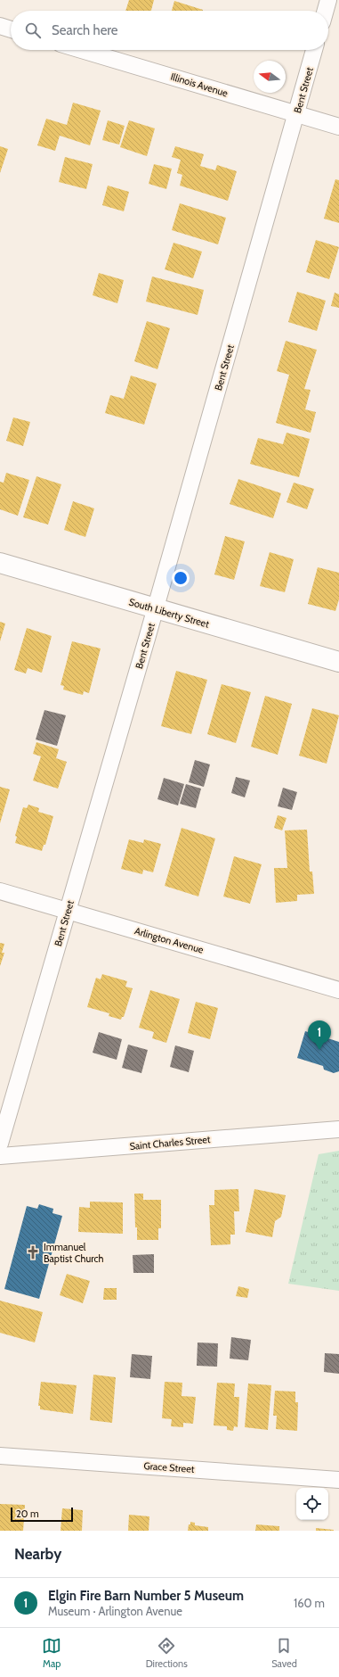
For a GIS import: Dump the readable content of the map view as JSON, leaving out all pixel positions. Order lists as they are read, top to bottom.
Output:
{
  "streets": {
    "main road": ["South Liberty Street"],
    "street": [
      "Illinois Avenue",
      "Bent Street",
      "Arlington Avenue",
      "Saint Charles Street",
      "Grace Street"
    ]
  },
  "crossings": [
    ["Illinois Avenue", "Bent Street"],
    ["Bent Street", "South Liberty Street"],
    ["Bent Street", "Arlington Avenue"]
  ],
  "places": {
    "church": ["Immanuel Baptist Church"]
  },
  "scale_bar": "20 m",
  "north": "left",
  "page": {
    "search": "Search here",
    "pins": "1",
    "scale": "20 m",
    "heading": "Nearby",
    "list": [
      {
        "mark": "1",
        "name": "Elgin Fire Barn Number 5 Museum",
        "note": "Museum · Arlington Avenue",
        "value": "160 m"
      }
    ],
    "nav": ["Map", "Directions", "Saved"]
  }
}
